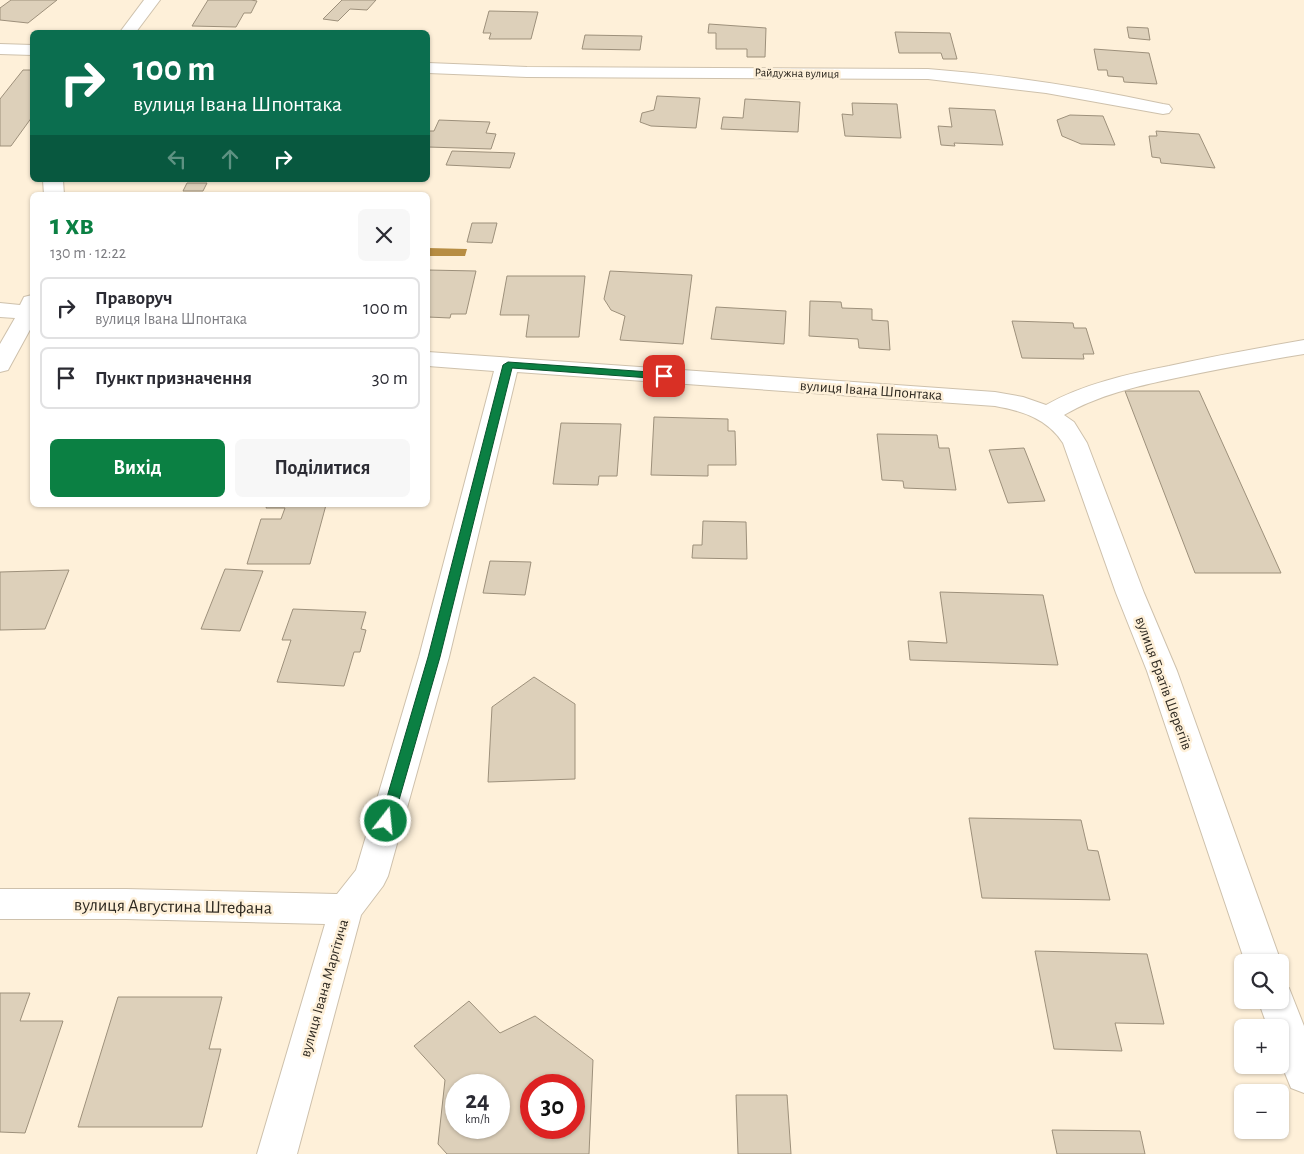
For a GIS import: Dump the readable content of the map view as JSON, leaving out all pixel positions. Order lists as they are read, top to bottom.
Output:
{
  "streets": {
    "street": [
      "Райдужна вулиця",
      "вулиця Івана Шпонтака",
      "вулиця Братів Шерегіїв",
      "вулиця Августина Штефана",
      "вулиця Івана Маргітича"
    ]
  },
  "crossings": [
    ["вулиця Івана Шпонтака", "вулиця Братів Шерегіїв"],
    ["вулиця Івана Шпонтака", "вулиця Івана Маргітича"],
    ["вулиця Августина Штефана", "вулиця Івана Маргітича"]
  ],
  "page": {
    "turn": ["100 m", "вулиця Івана Шпонтака"],
    "heading": ["1 хв", "130 m · 12:22"],
    "list": [
      {
        "name": "Праворуч",
        "note": "вулиця Івана Шпонтака",
        "value": "100 m"
      },
      {
        "name": "Пункт призначення",
        "value": "30 m"
      }
    ],
    "buttons": ["Вихід", "Поділитися"],
    "map_buttons": ["+", "−"],
    "speed": "24 km/h",
    "limit": "30"
  }
}
